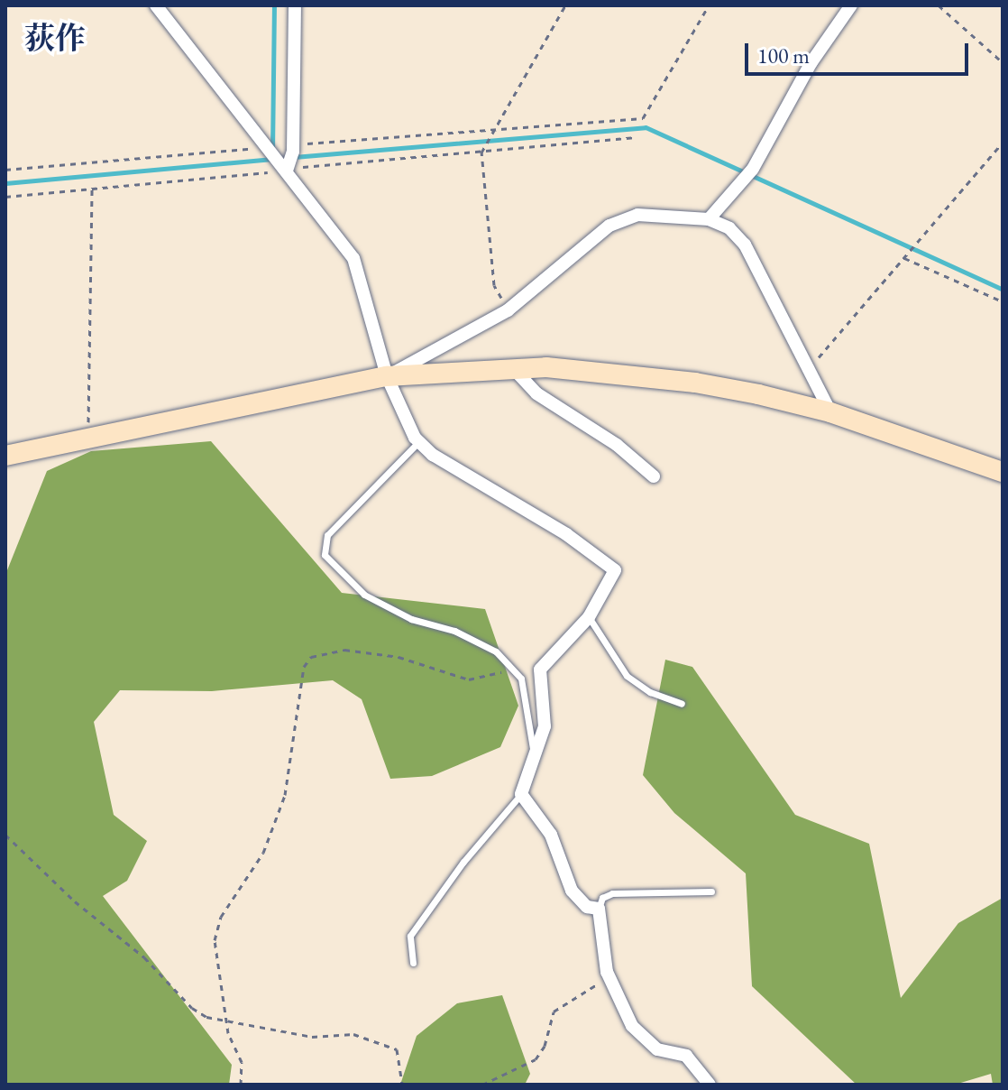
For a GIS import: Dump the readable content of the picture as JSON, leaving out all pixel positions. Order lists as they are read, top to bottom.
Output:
{
  "districts": ["荻作"],
  "scale_bar": "100 m"
}
